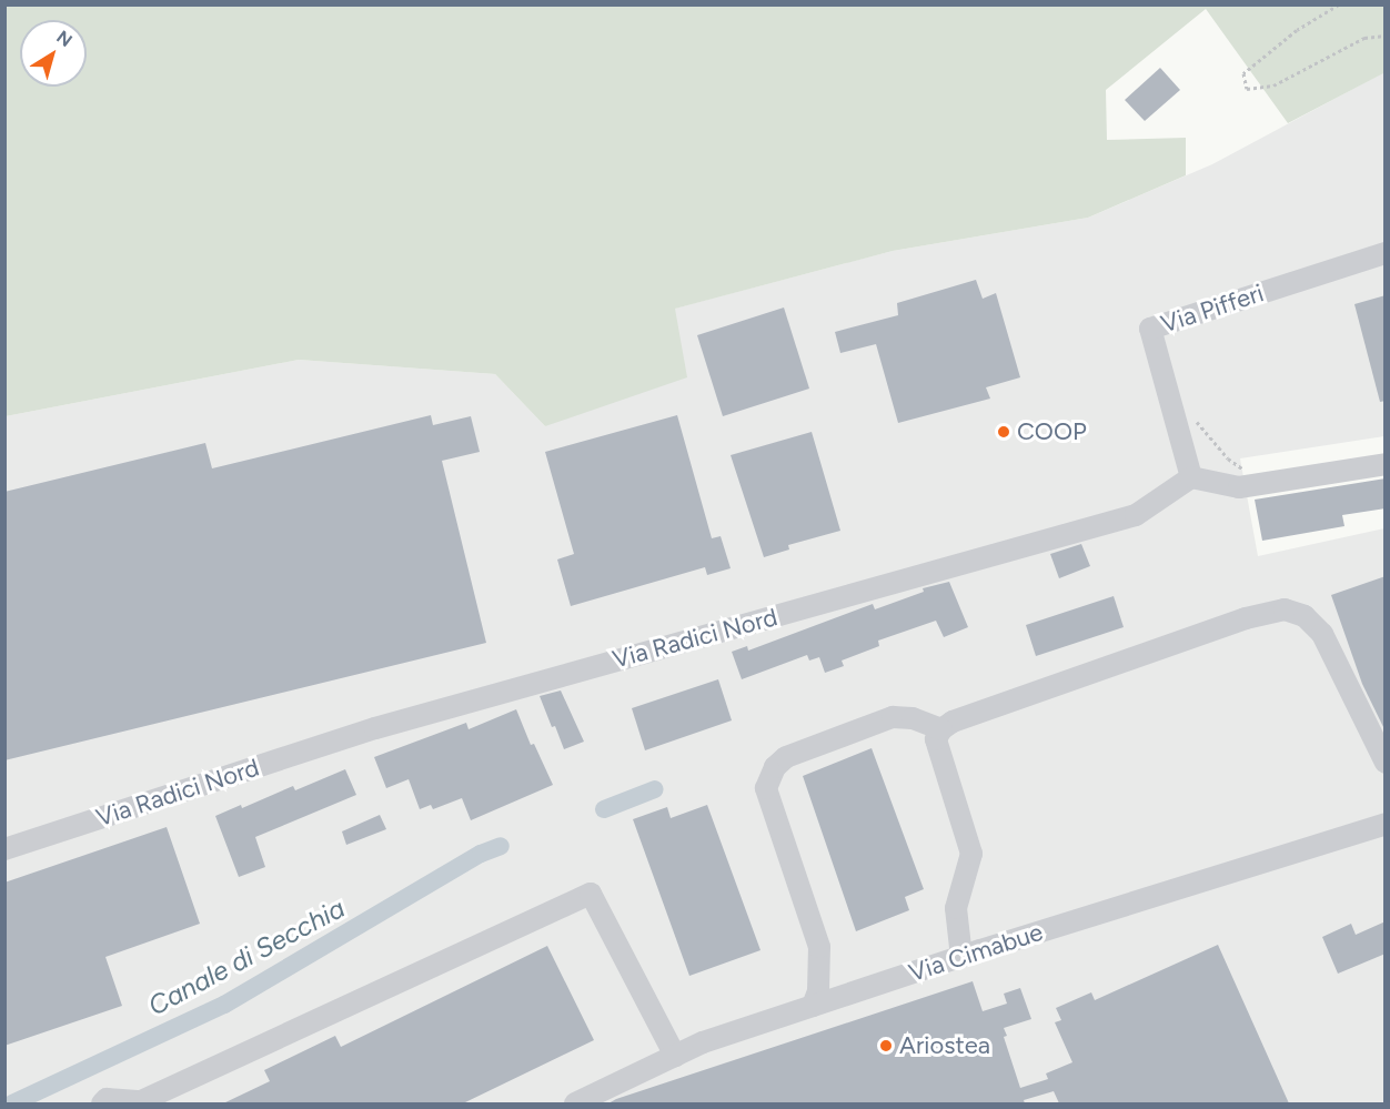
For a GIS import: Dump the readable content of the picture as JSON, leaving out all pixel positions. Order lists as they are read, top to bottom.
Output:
{
  "streets": {
    "street": ["Via Pifferi", "Via Radici Nord", "Via Cimabue"]
  },
  "crossings": [
    ["Via Pifferi", "Via Radici Nord"]
  ],
  "water": ["Canale di Secchia"],
  "places": ["COOP", "Ariostea"],
  "north": "top right"
}
